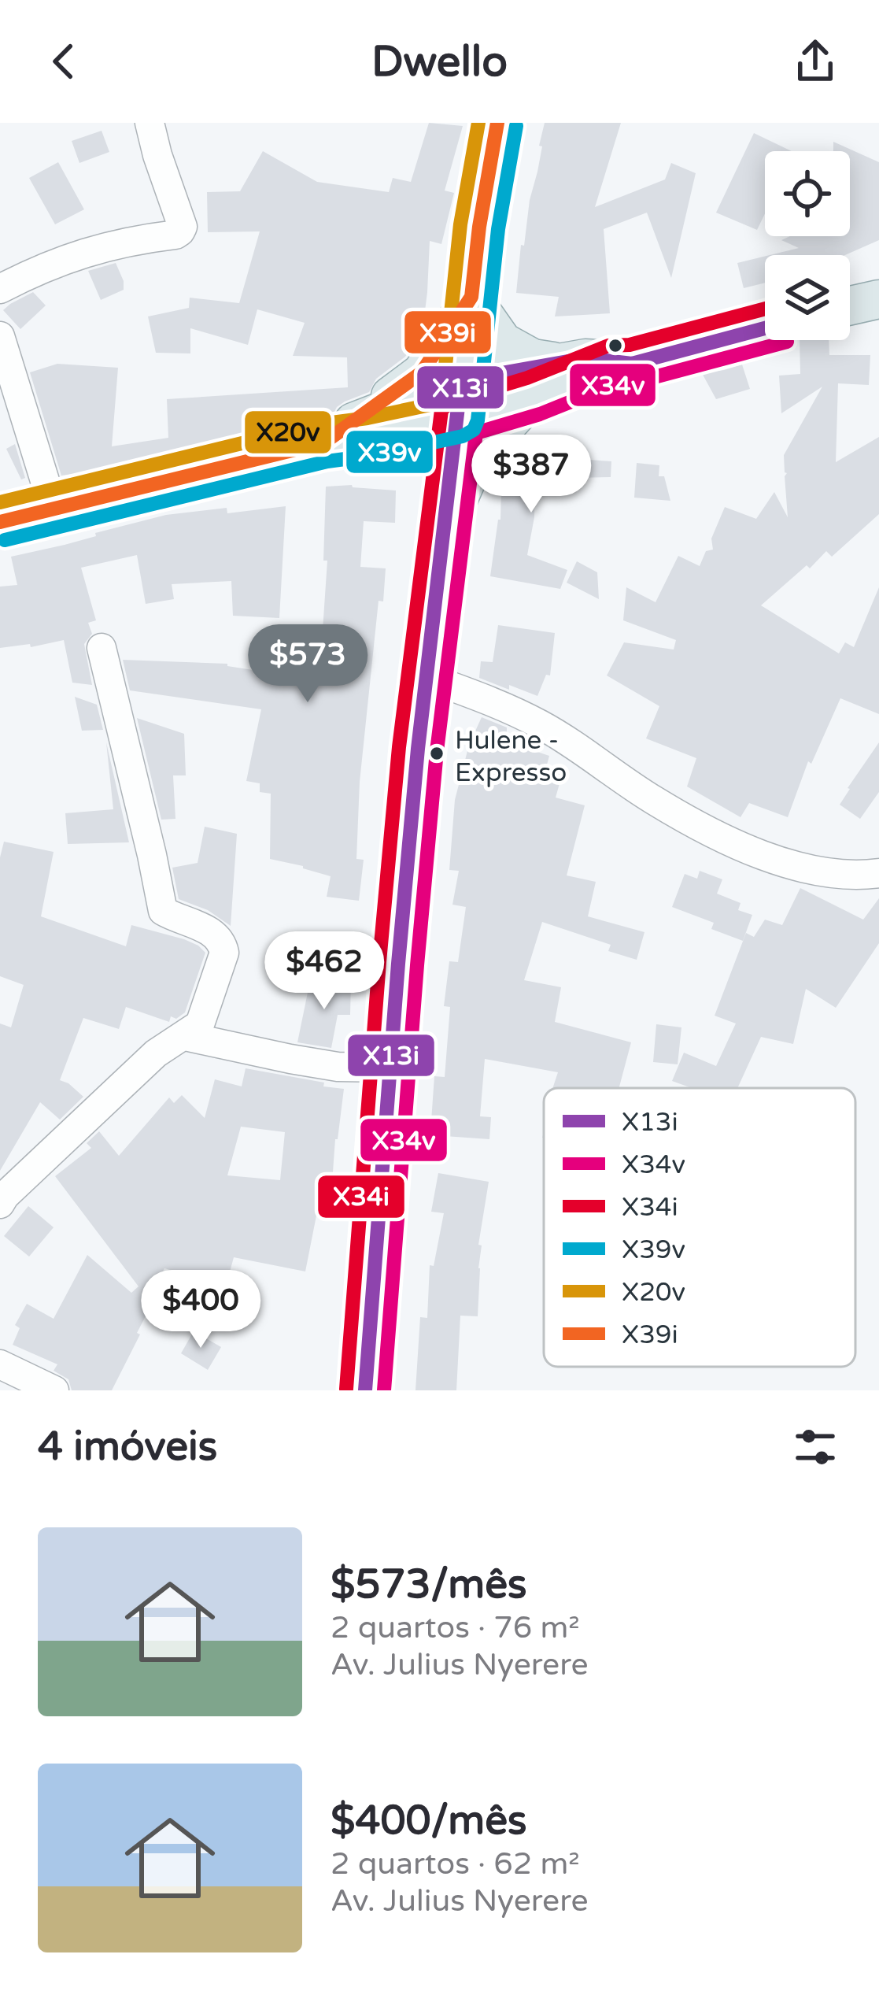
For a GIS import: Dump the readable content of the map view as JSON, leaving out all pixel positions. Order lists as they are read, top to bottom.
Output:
{
  "places": ["Hulene - Expresso"],
  "lines": [
    "transit line X20v",
    "transit line X39i",
    "transit line X39v",
    "transit line X34i",
    "transit line X13i",
    "transit line X34v"
  ],
  "legend": [
    "X13i",
    "X34v",
    "X34i",
    "X39v",
    "X20v",
    "X39i"
  ],
  "page": {
    "header": "Dwello",
    "price": [
      "$387",
      "$573",
      "$462",
      "$400"
    ],
    "heading": "4 imóveis",
    "list": [
      {
        "name": "$573/mês",
        "note": "2 quartos · 76 m² · Av. Julius Nyerere"
      },
      {
        "name": "$400/mês",
        "note": "2 quartos · 62 m² · Av. Julius Nyerere"
      }
    ]
  }
}
